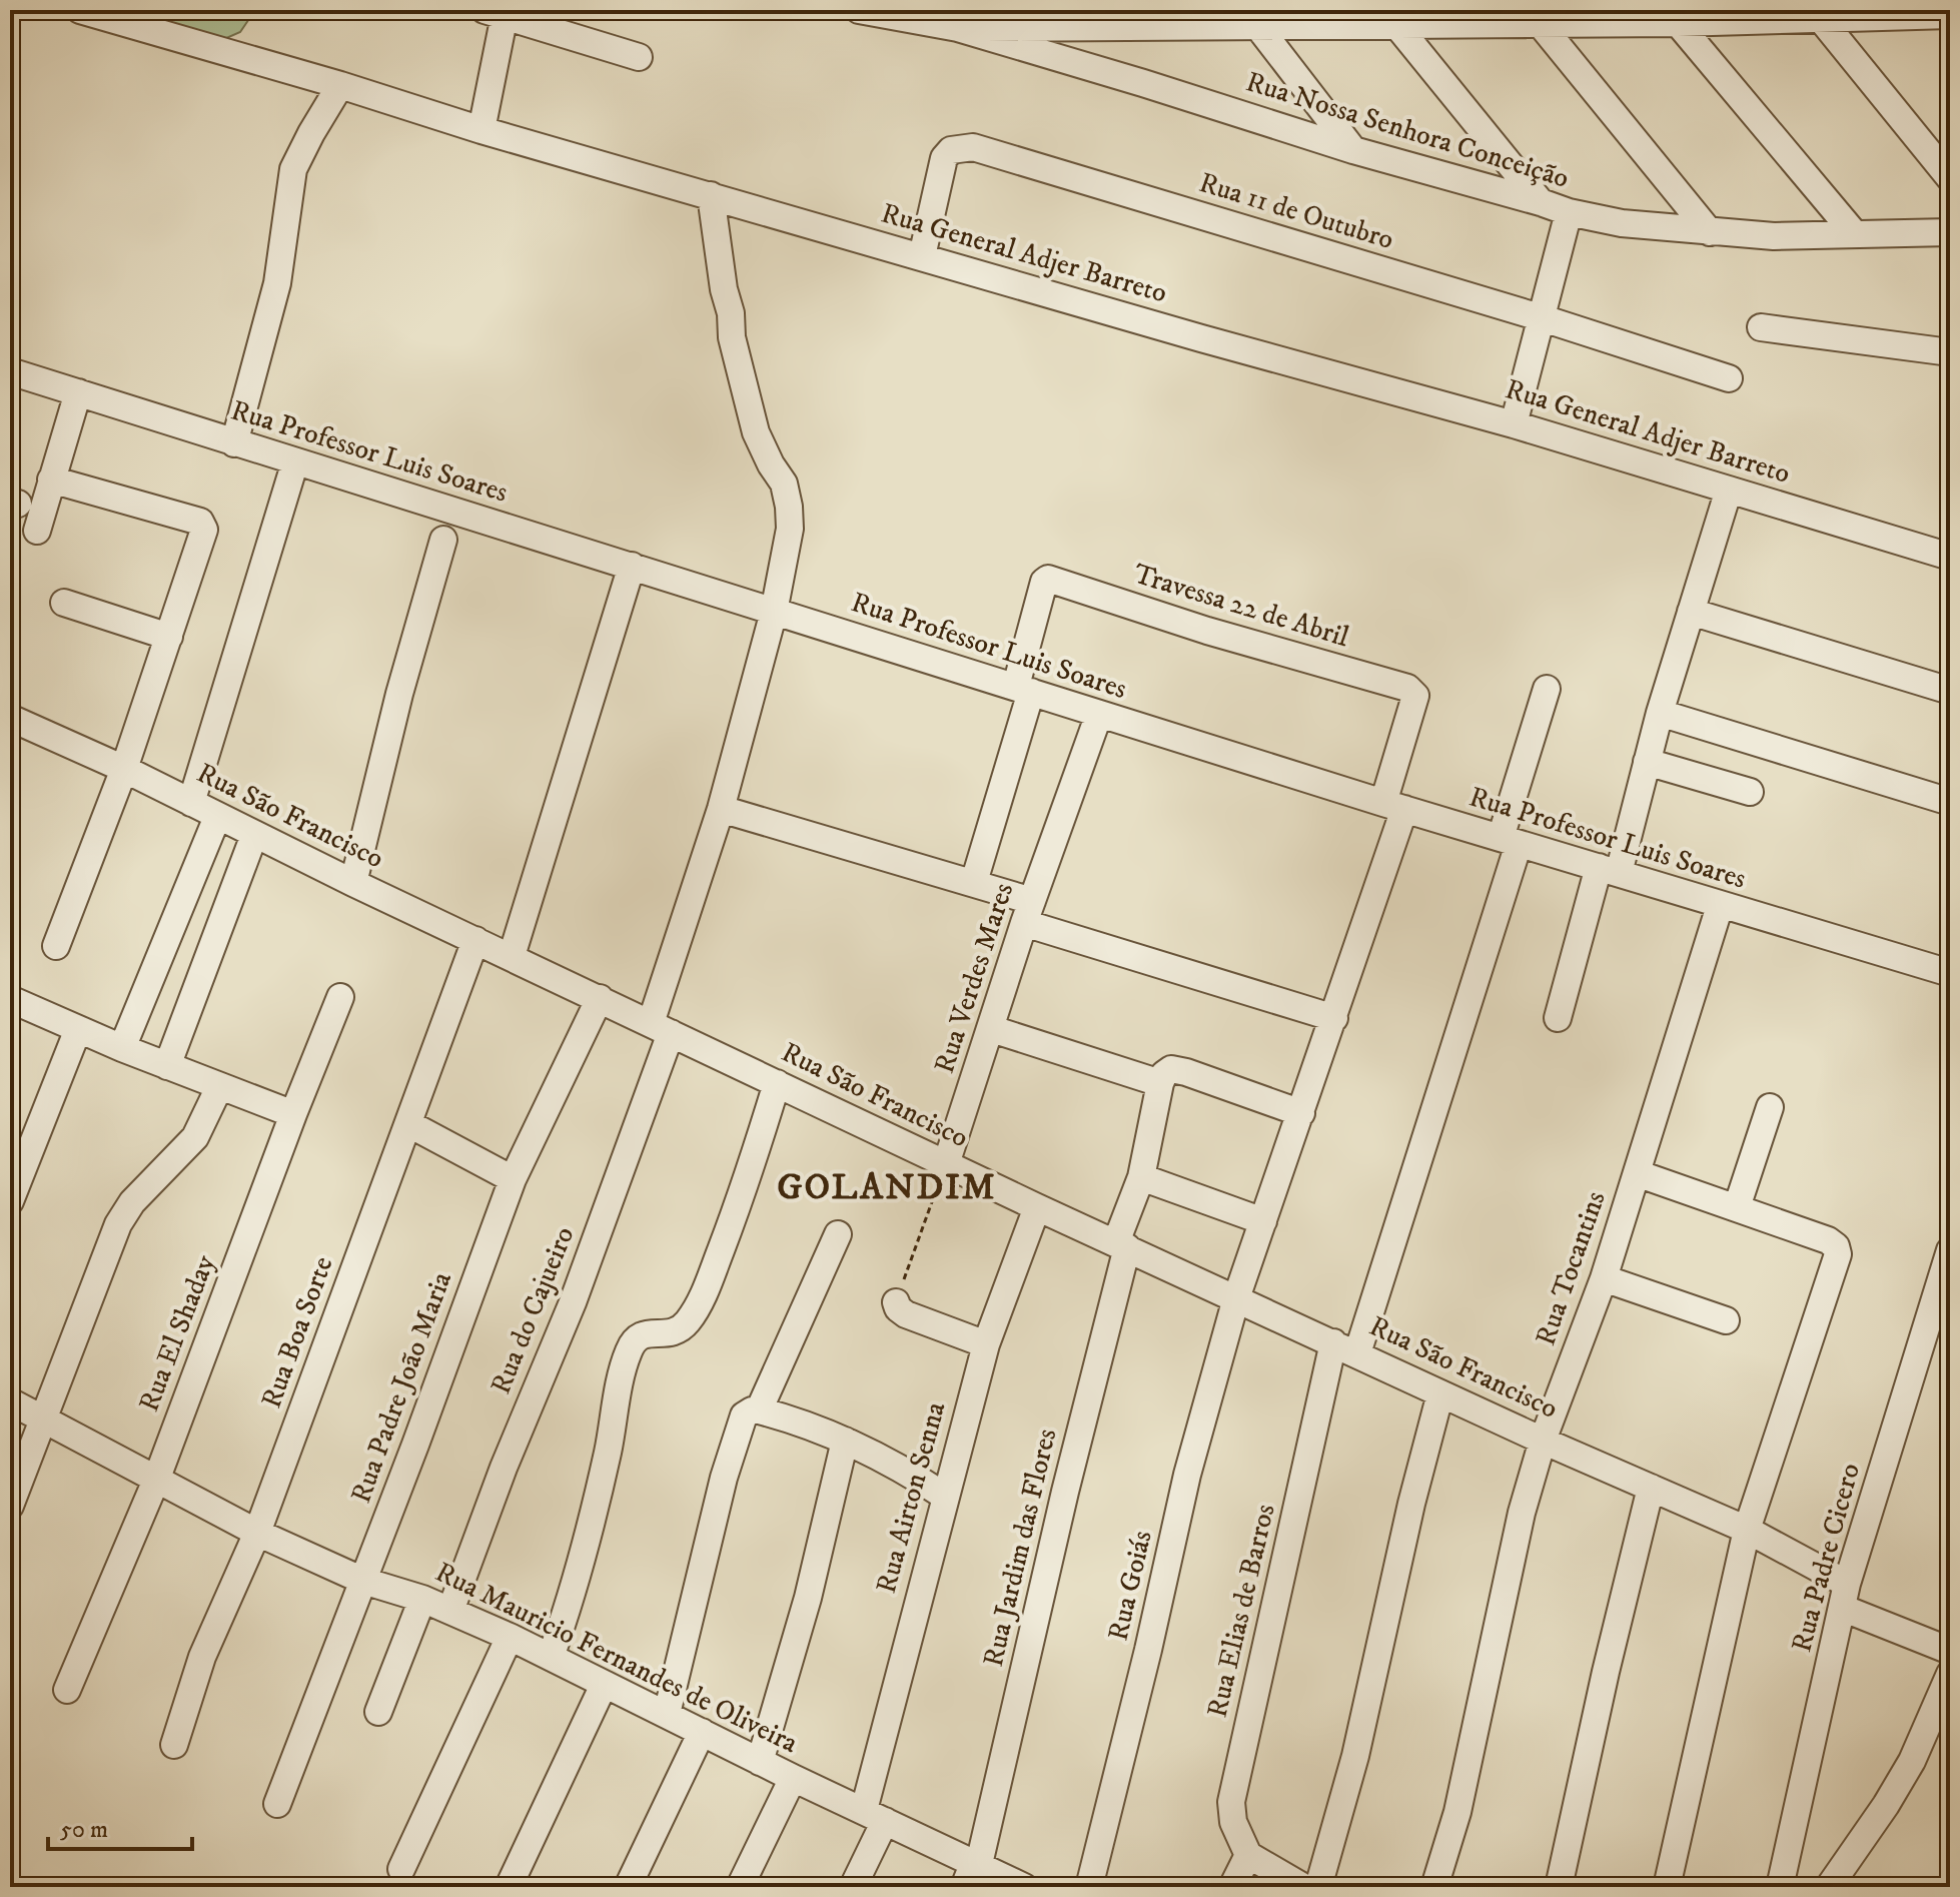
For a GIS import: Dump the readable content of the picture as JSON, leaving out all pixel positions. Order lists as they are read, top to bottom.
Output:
{
  "streets": {
    "street": [
      "Rua Nossa Senhora Conceição",
      "Rua 11 de Outubro",
      "Rua General Adjer Barreto",
      "Rua Professor Luis Soares",
      "Travessa 22 de Abril",
      "Rua São Francisco",
      "Rua Verdes Mares",
      "Rua Tocantins",
      "Rua do Cajueiro",
      "Rua Boa Sorte",
      "Rua El Shaday",
      "Rua Padre João Maria",
      "Rua Airton Senna",
      "Rua Jardim das Flores",
      "Rua Padre Cicero",
      "Rua Goiás",
      "Rua Elias de Barros",
      "Rua Mauricio Fernandes de Oliveira"
    ]
  },
  "crossings": [
    ["Rua 11 de Outubro", "Rua General Adjer Barreto"],
    ["Rua General Adjer Barreto", "Rua do Cajueiro"],
    ["Rua Professor Luis Soares", "Travessa 22 de Abril"],
    ["Rua Professor Luis Soares", "Rua Verdes Mares"],
    ["Rua Professor Luis Soares", "Rua Tocantins"],
    ["Rua Professor Luis Soares", "Rua do Cajueiro"],
    ["Rua Professor Luis Soares", "Rua Goiás"],
    ["Rua Professor Luis Soares", "Rua Elias de Barros"],
    ["Travessa 22 de Abril", "Rua Goiás"],
    ["Rua São Francisco", "Rua Verdes Mares"],
    ["Rua São Francisco", "Rua Tocantins"],
    ["Rua São Francisco", "Rua do Cajueiro"],
    ["Rua São Francisco", "Rua Boa Sorte"],
    ["Rua São Francisco", "Rua Padre João Maria"],
    ["Rua São Francisco", "Rua Airton Senna"],
    ["Rua São Francisco", "Rua Jardim das Flores"],
    ["Rua São Francisco", "Rua Padre Cicero"],
    ["Rua São Francisco", "Rua Goiás"],
    ["Rua São Francisco", "Rua Elias de Barros"],
    ["Rua do Cajueiro", "Rua Mauricio Fernandes de Oliveira"],
    ["Rua Boa Sorte", "Rua Mauricio Fernandes de Oliveira"],
    ["Rua El Shaday", "Rua Mauricio Fernandes de Oliveira"],
    ["Rua Padre João Maria", "Rua Mauricio Fernandes de Oliveira"],
    ["Rua Airton Senna", "Rua Mauricio Fernandes de Oliveira"],
    ["Rua Jardim das Flores", "Rua Mauricio Fernandes de Oliveira"]
  ],
  "districts": ["GOLANDIM"],
  "scale_bar": "50 m"
}
